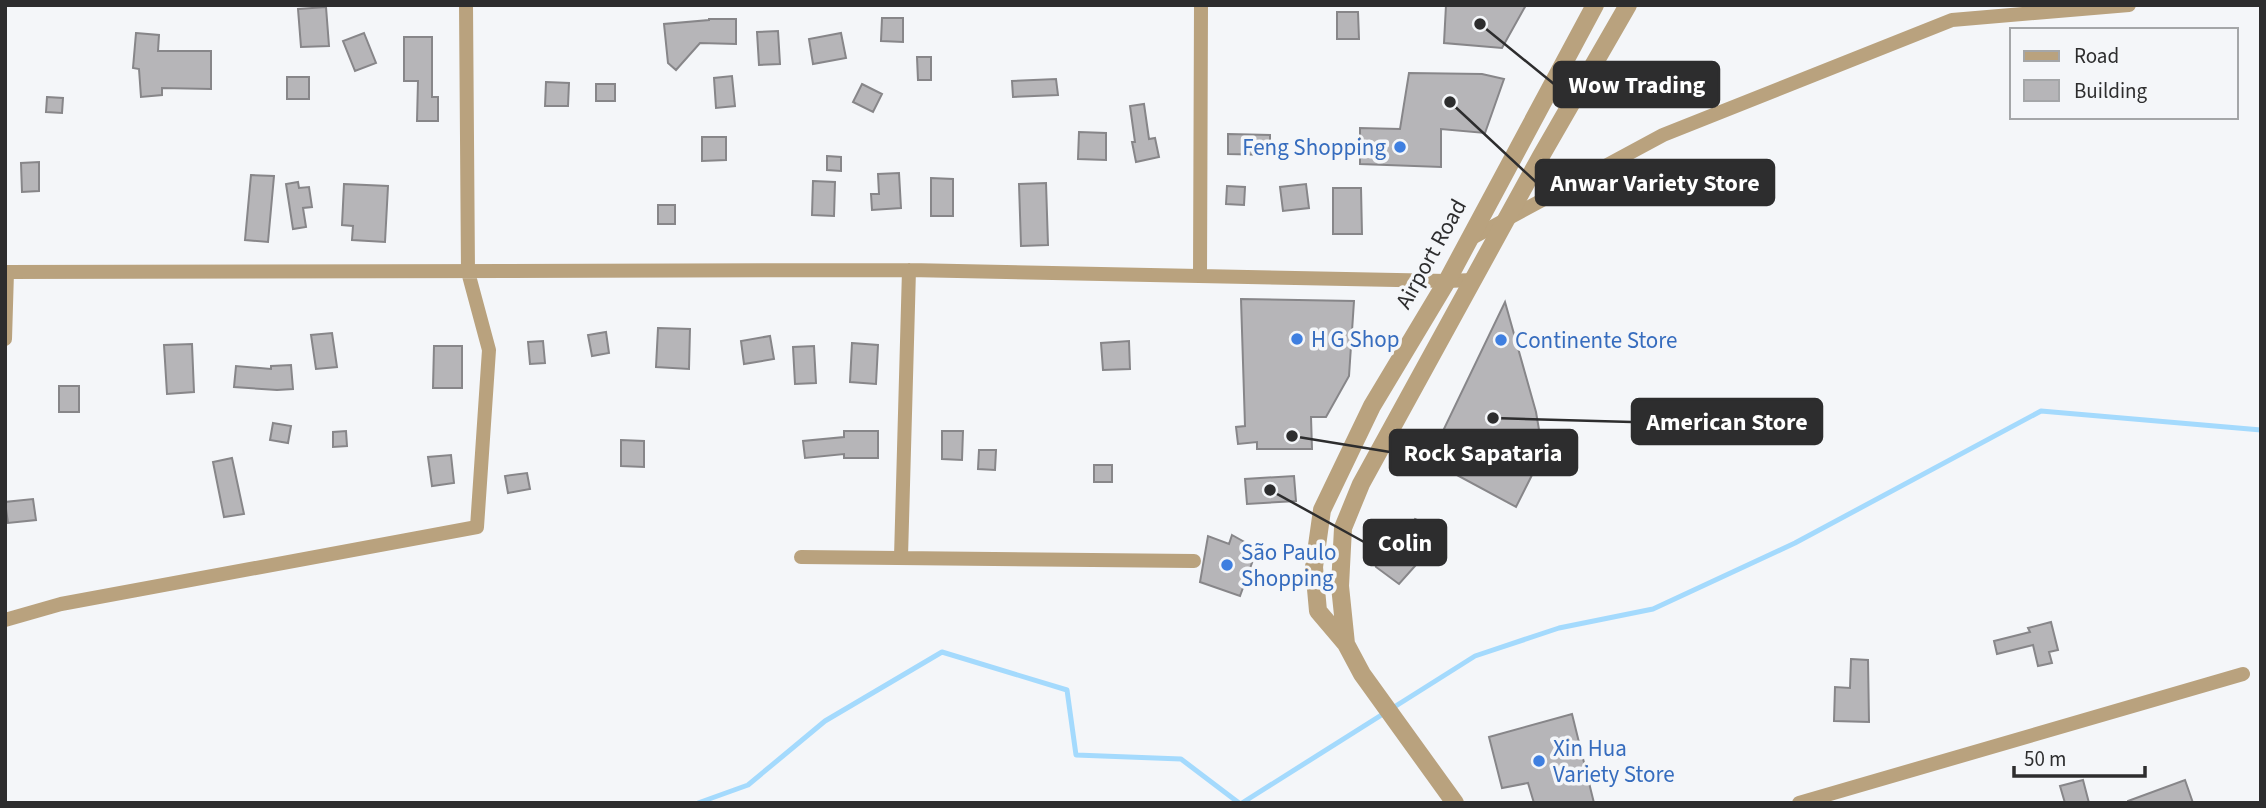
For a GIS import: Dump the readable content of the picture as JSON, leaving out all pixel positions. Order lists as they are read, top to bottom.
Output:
{
  "streets": {
    "street": ["Airport Road"]
  },
  "places": [
    "Wow Trading",
    "Anwar Variety Store",
    "Feng Shopping",
    "H G Shop",
    "Continente Store",
    "American Store",
    "Rock Sapataria",
    "Colin",
    "São Paulo Shopping",
    "Xin Hua Variety Store"
  ],
  "legend": ["Road", "Building"],
  "scale_bar": "50 m"
}
